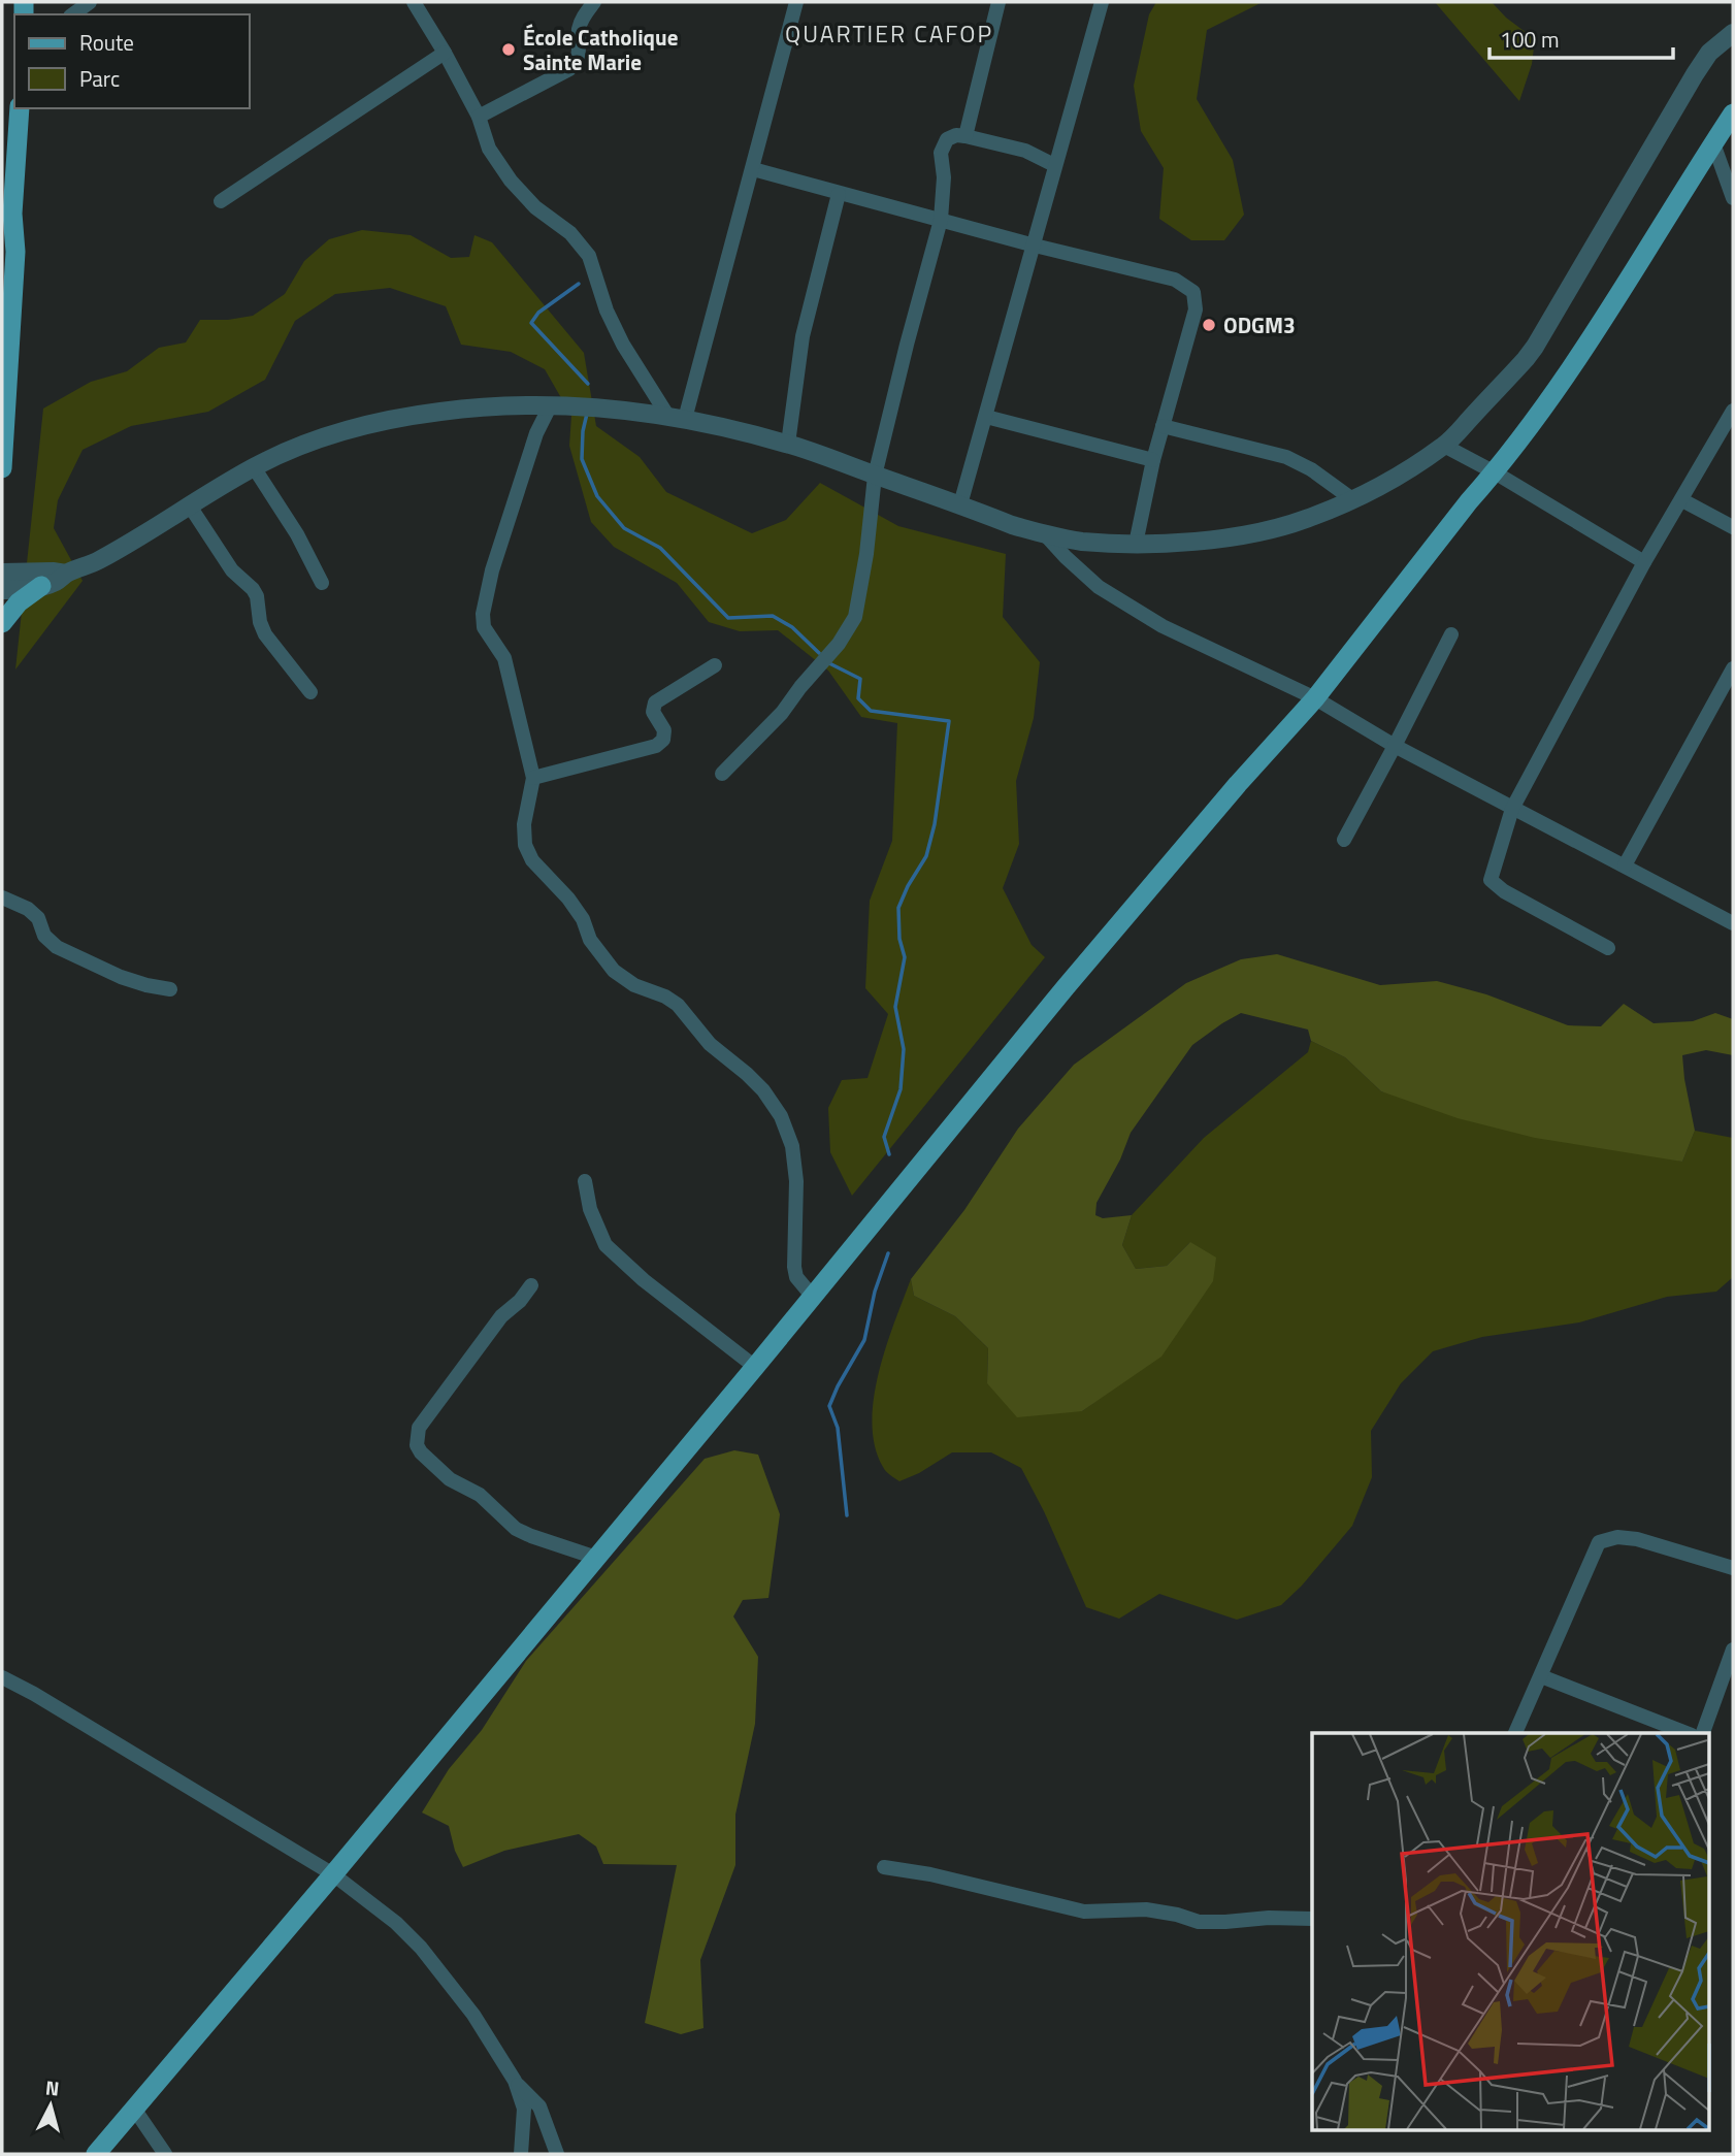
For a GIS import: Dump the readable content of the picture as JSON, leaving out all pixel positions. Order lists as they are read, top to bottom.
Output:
{
  "districts": ["QUARTIER CAFOP"],
  "places": ["École Catholique Sainte Marie", "ODGM3"],
  "legend": ["Route", "Parc"],
  "scale_bar": "100 m",
  "north": "top"
}
